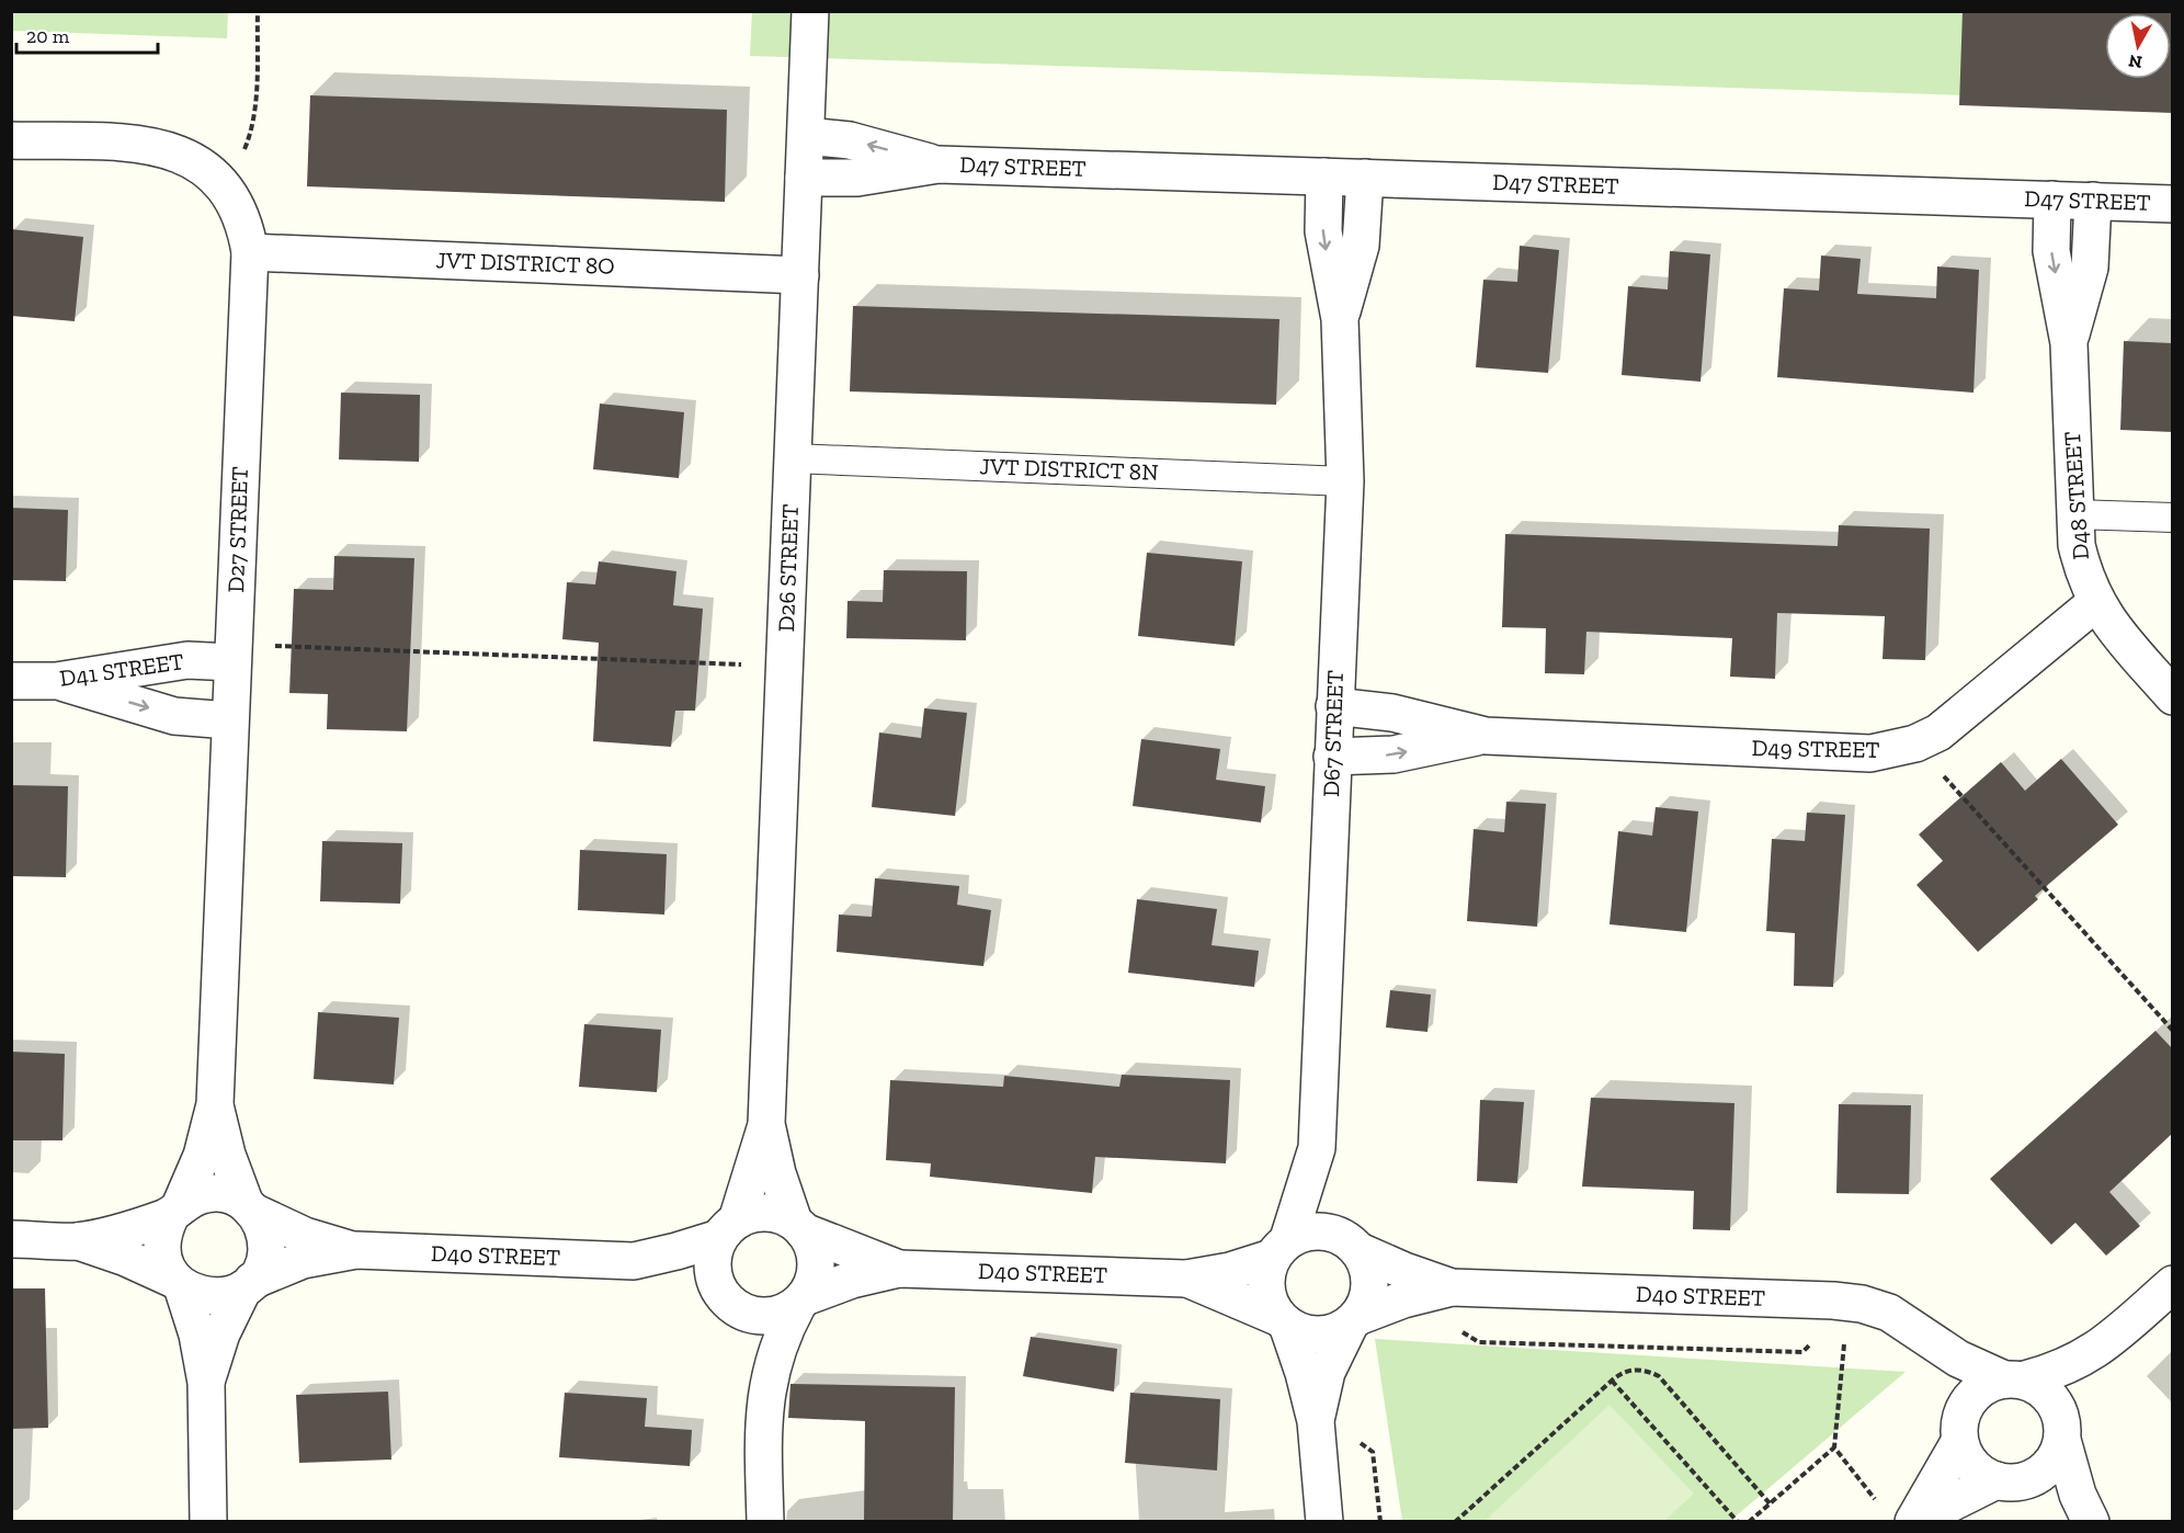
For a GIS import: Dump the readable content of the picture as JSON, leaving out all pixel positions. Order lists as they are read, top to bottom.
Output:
{
  "streets": {
    "street": [
      "D47 STREET",
      "JVT DISTRICT 8O",
      "D48 STREET",
      "D27 STREET",
      "D26 STREET",
      "D41 STREET",
      "D67 STREET",
      "D49 STREET",
      "D40 STREET"
    ],
    "lane": ["JVT DISTRICT 8N"]
  },
  "crossings": [
    ["D47 STREET", "D48 STREET"],
    ["D47 STREET", "D26 STREET"],
    ["D47 STREET", "D67 STREET"],
    ["JVT DISTRICT 8O", "D27 STREET"],
    ["JVT DISTRICT 8O", "D26 STREET"],
    ["JVT DISTRICT 8N", "D26 STREET"],
    ["JVT DISTRICT 8N", "D67 STREET"],
    ["D48 STREET", "D49 STREET"],
    ["D27 STREET", "D41 STREET"],
    ["D27 STREET", "D40 STREET"],
    ["D26 STREET", "D40 STREET"],
    ["D67 STREET", "D49 STREET"],
    ["D67 STREET", "D40 STREET"]
  ],
  "scale_bar": "20 m",
  "north": "bottom"
}
